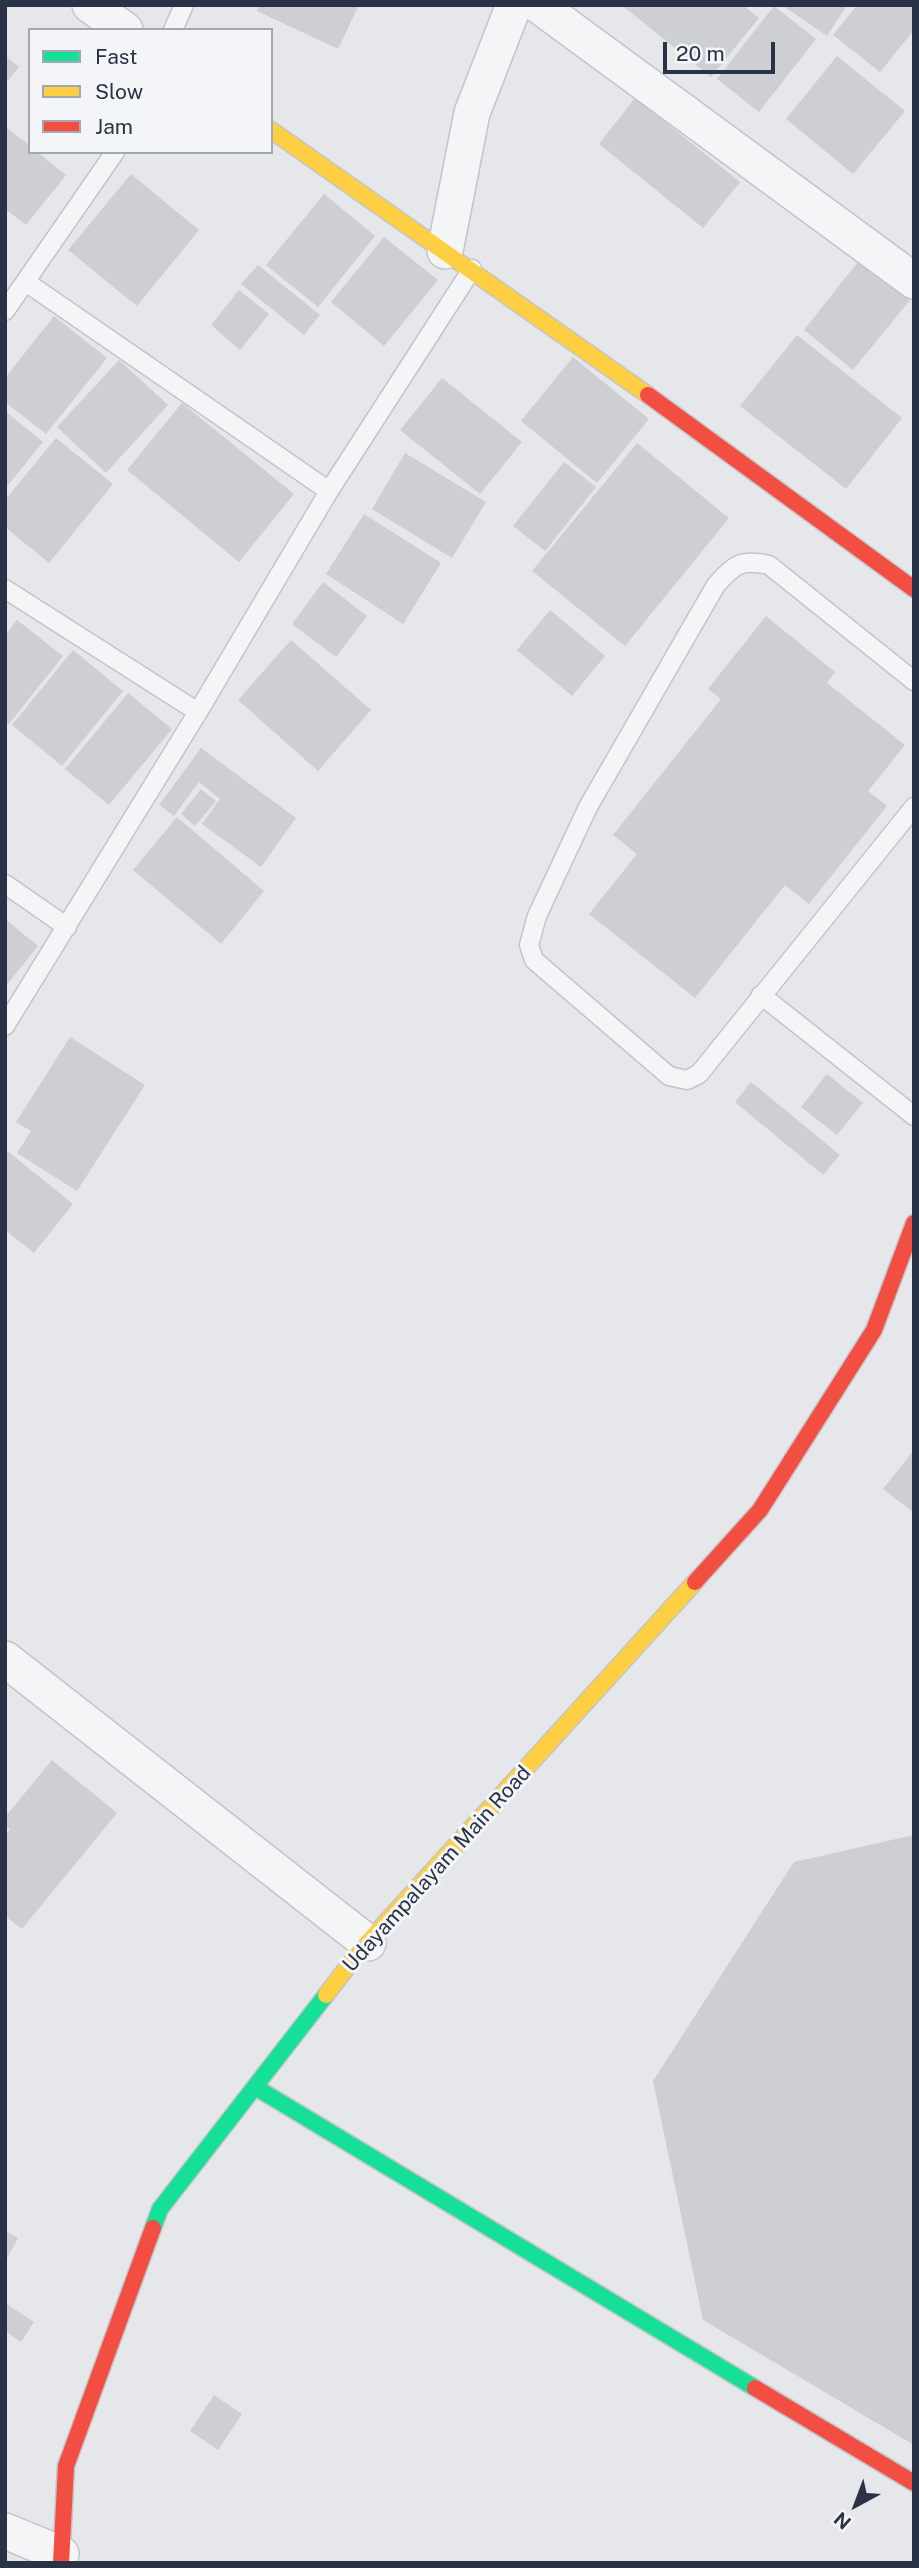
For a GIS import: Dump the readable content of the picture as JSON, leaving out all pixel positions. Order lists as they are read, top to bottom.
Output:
{
  "streets": {
    "street": ["Udayampalayam Main Road"]
  },
  "legend": ["Fast", "Slow", "Jam"],
  "scale_bar": "20 m",
  "north": "bottom left"
}
